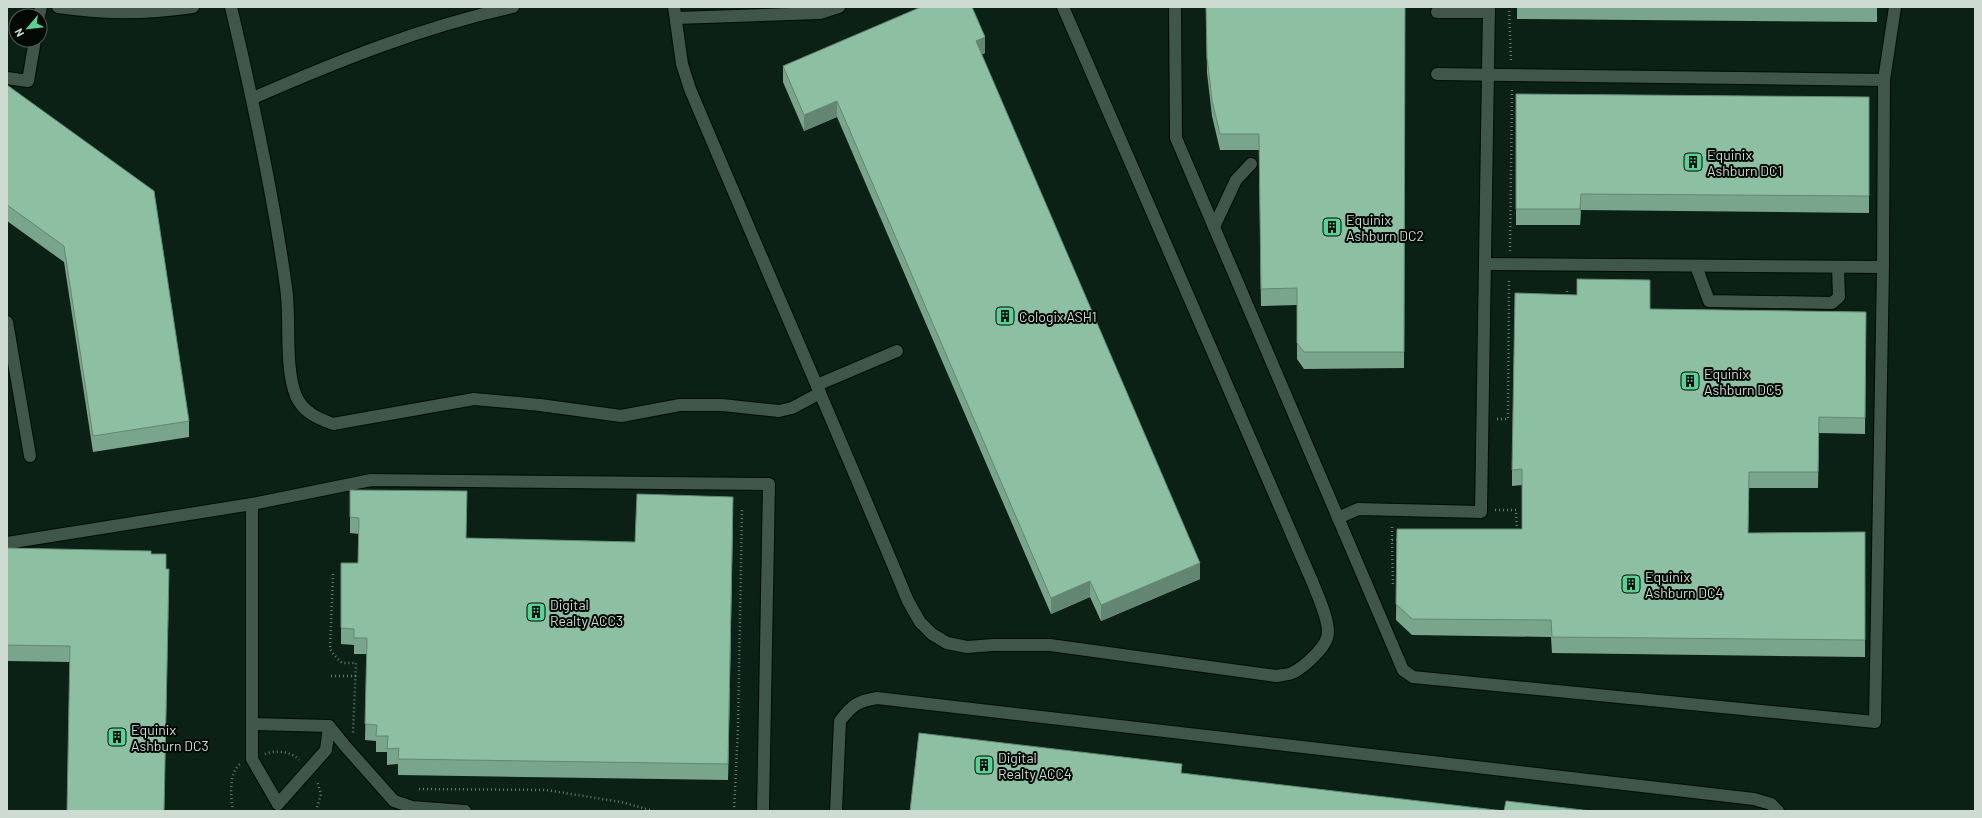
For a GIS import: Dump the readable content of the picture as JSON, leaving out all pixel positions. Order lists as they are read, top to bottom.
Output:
{
  "places": {
    "building": [
      "Equinix Ashburn DC1",
      "Equinix Ashburn DC2",
      "Cologix ASH1",
      "Equinix Ashburn DC5",
      "Equinix Ashburn DC4",
      "Digital Realty ACC3",
      "Equinix Ashburn DC3",
      "Digital Realty ACC4"
    ]
  },
  "north": "bottom left"
}
